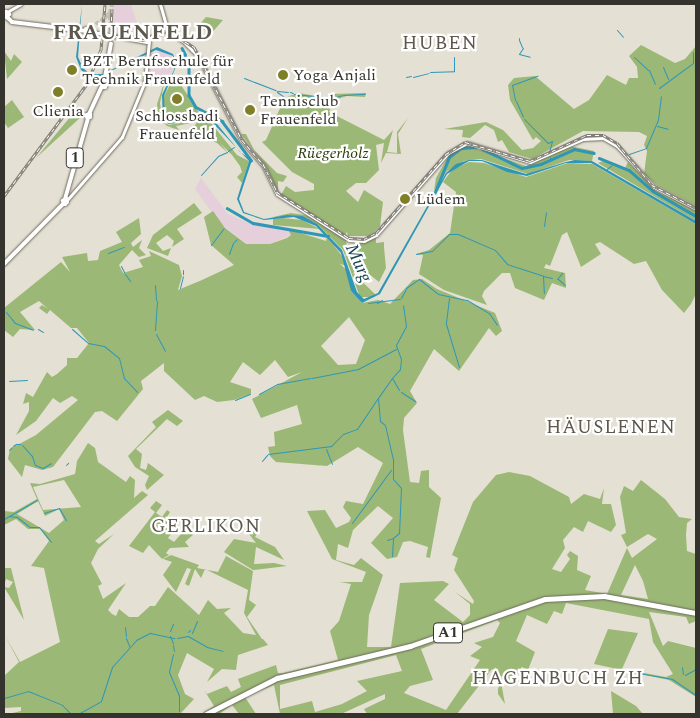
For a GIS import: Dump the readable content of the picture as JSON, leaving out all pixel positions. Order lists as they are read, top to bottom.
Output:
{
  "streets": {
    "highway": ["A1"],
    "main road": ["1"]
  },
  "districts": [
    "FRAUENFELD",
    "HUBEN",
    "HÄUSLENEN",
    "GERLIKON",
    "HAGENBUCH ZH"
  ],
  "water": ["Murg"],
  "parks": ["Rüegerholz"],
  "places": [
    "BZT Berufsschule für Technik Frauenfeld",
    "Yoga Anjali",
    "Clienia",
    "Schlossbadi Frauenfeld",
    "Tennisclub Frauenfeld",
    "Lüdem"
  ]
}
